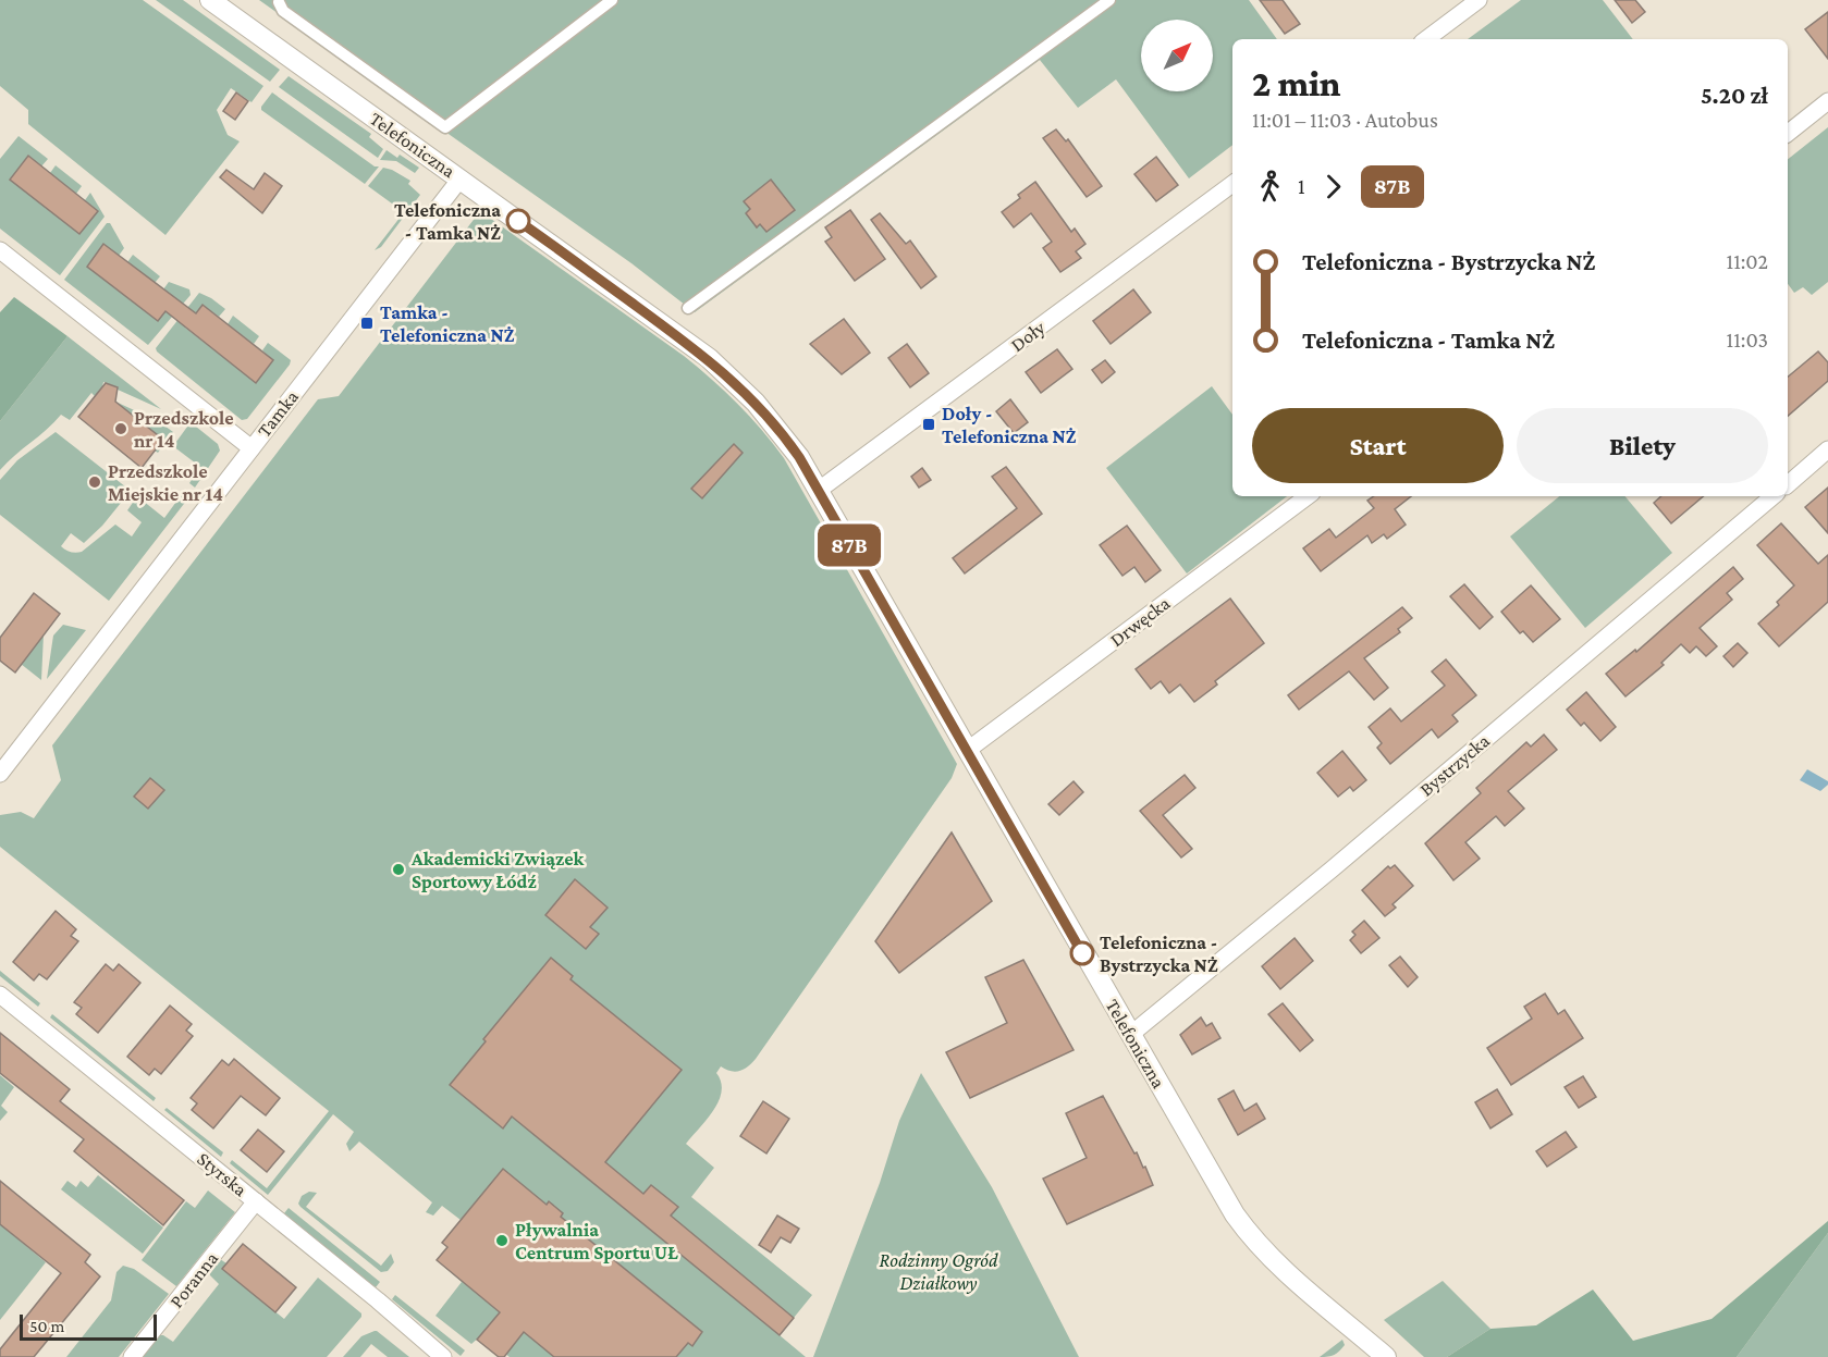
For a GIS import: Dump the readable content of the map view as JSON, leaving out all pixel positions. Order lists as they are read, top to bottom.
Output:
{
  "streets": {
    "street": [
      "Telefoniczna",
      "Doły",
      "Tamka",
      "Drwęcka",
      "Bystrzycka",
      "Styrska",
      "Poranna"
    ]
  },
  "crossings": [
    ["Telefoniczna", "Doły"],
    ["Telefoniczna", "Tamka"],
    ["Telefoniczna", "Drwęcka"],
    ["Telefoniczna", "Bystrzycka"],
    ["Styrska", "Poranna"]
  ],
  "parks": ["Rodzinny Ogród Działkowy"],
  "places": {
    "other": [
      "Telefoniczna - Tamka NŻ",
      "Przedszkole nr 14",
      "Przedszkole Miejskie nr 14",
      "Akademicki Związek Sportowy Łódź",
      "Telefoniczna - Bystrzycka NŻ",
      "Pływalnia Centrum Sportu UŁ"
    ],
    "transit": ["Tamka - Telefoniczna NŻ", "Doły - Telefoniczna NŻ"]
  },
  "lines": ["bus line 87B"],
  "scale_bar": "50 m",
  "north": "top right",
  "page": {
    "on_map": "87B",
    "heading": ["2 min", "11:01 – 11:03 · Autobus", "5.20 zł"],
    "legs": ["1", "87B"],
    "list": [
      {
        "name": "Telefoniczna - Bystrzycka NŻ",
        "value": "11:02"
      },
      {
        "name": "Telefoniczna - Tamka NŻ",
        "value": "11:03"
      }
    ],
    "buttons": ["Start", "Bilety"],
    "scale": "50 m"
  }
}
